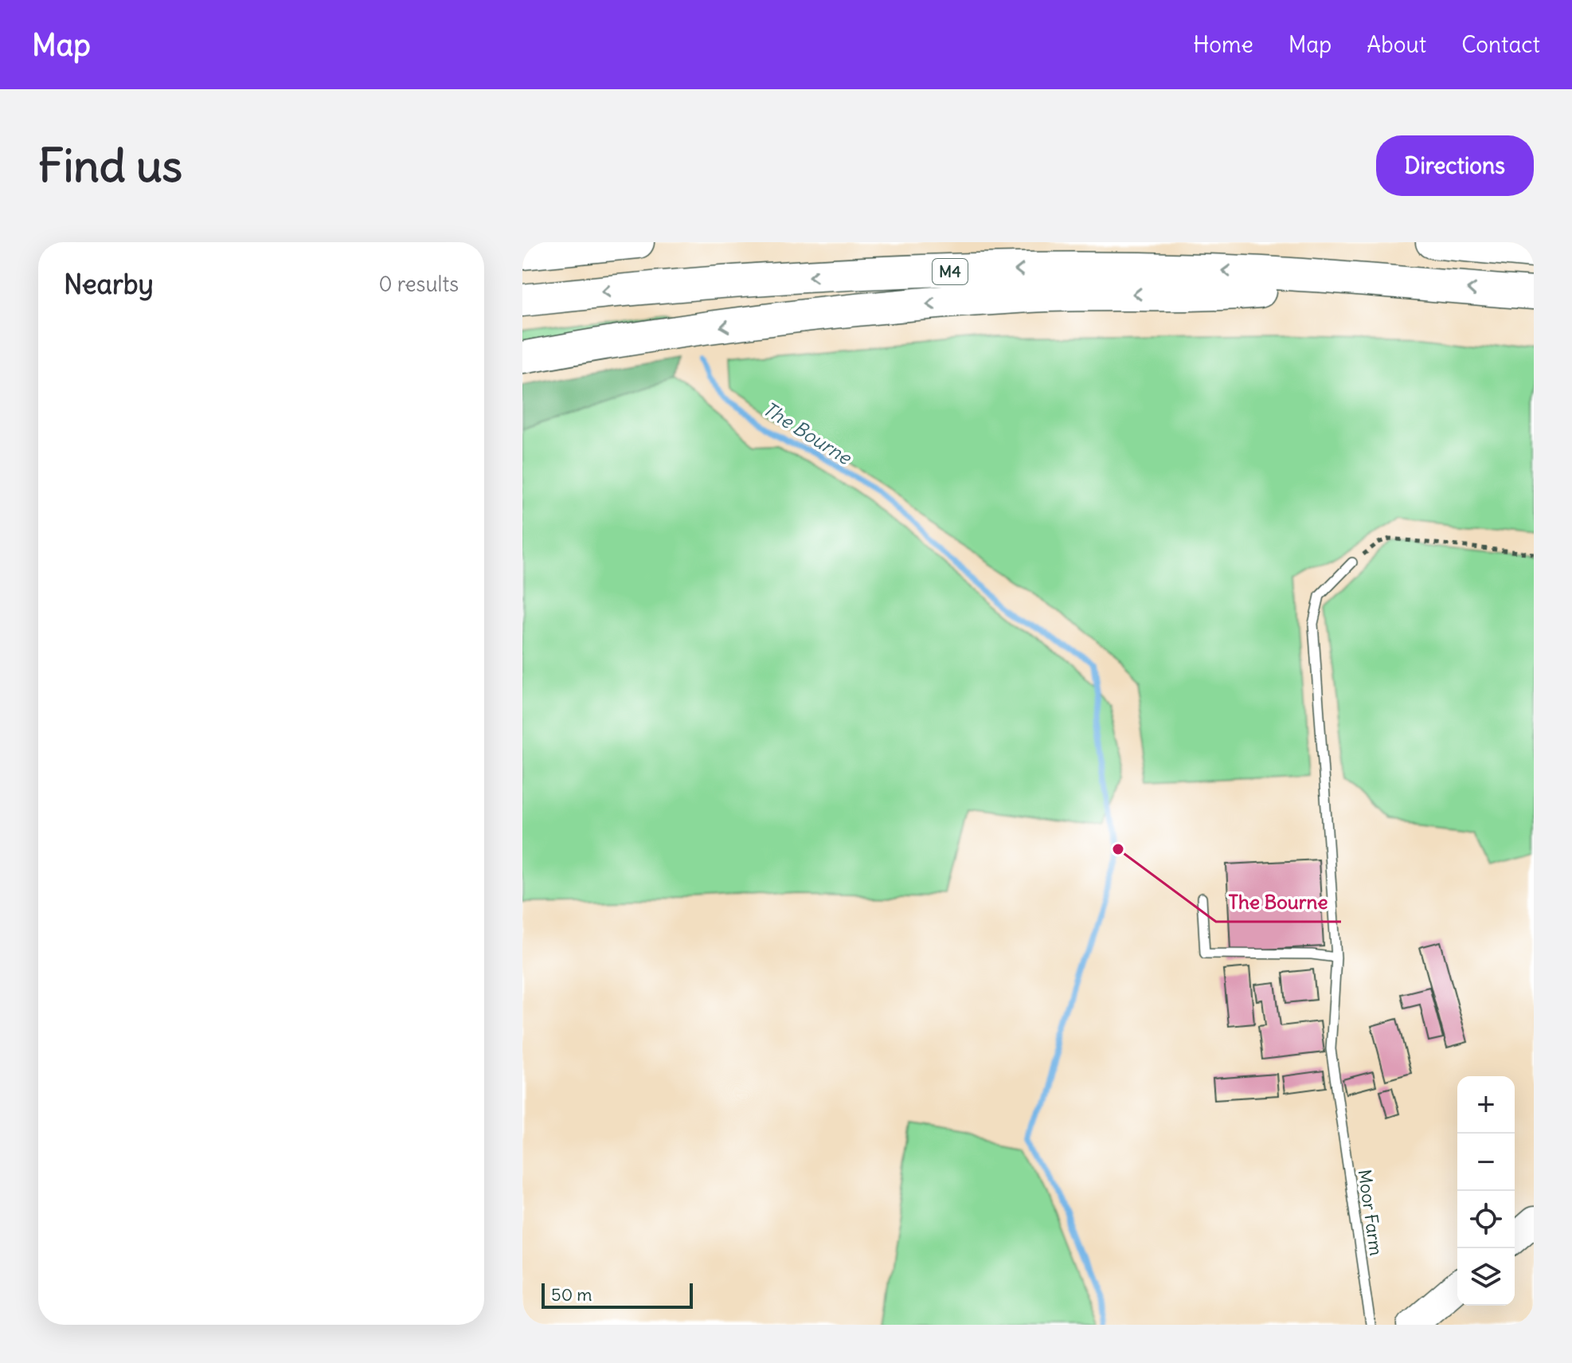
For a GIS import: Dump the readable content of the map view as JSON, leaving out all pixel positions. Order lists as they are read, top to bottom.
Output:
{
  "streets": {
    "highway": ["M4"],
    "lane": ["Moor Farm"]
  },
  "water": ["The Bourne"],
  "places": ["The Bourne"],
  "scale_bar": "50 m",
  "page": {
    "header": "Map",
    "nav": [
      "Home",
      "Map",
      "About",
      "Contact"
    ],
    "buttons": "Directions",
    "title": "Find us",
    "heading": ["Nearby", "0 results"],
    "map_buttons": ["+", "−"],
    "scale": "50 m"
  }
}
